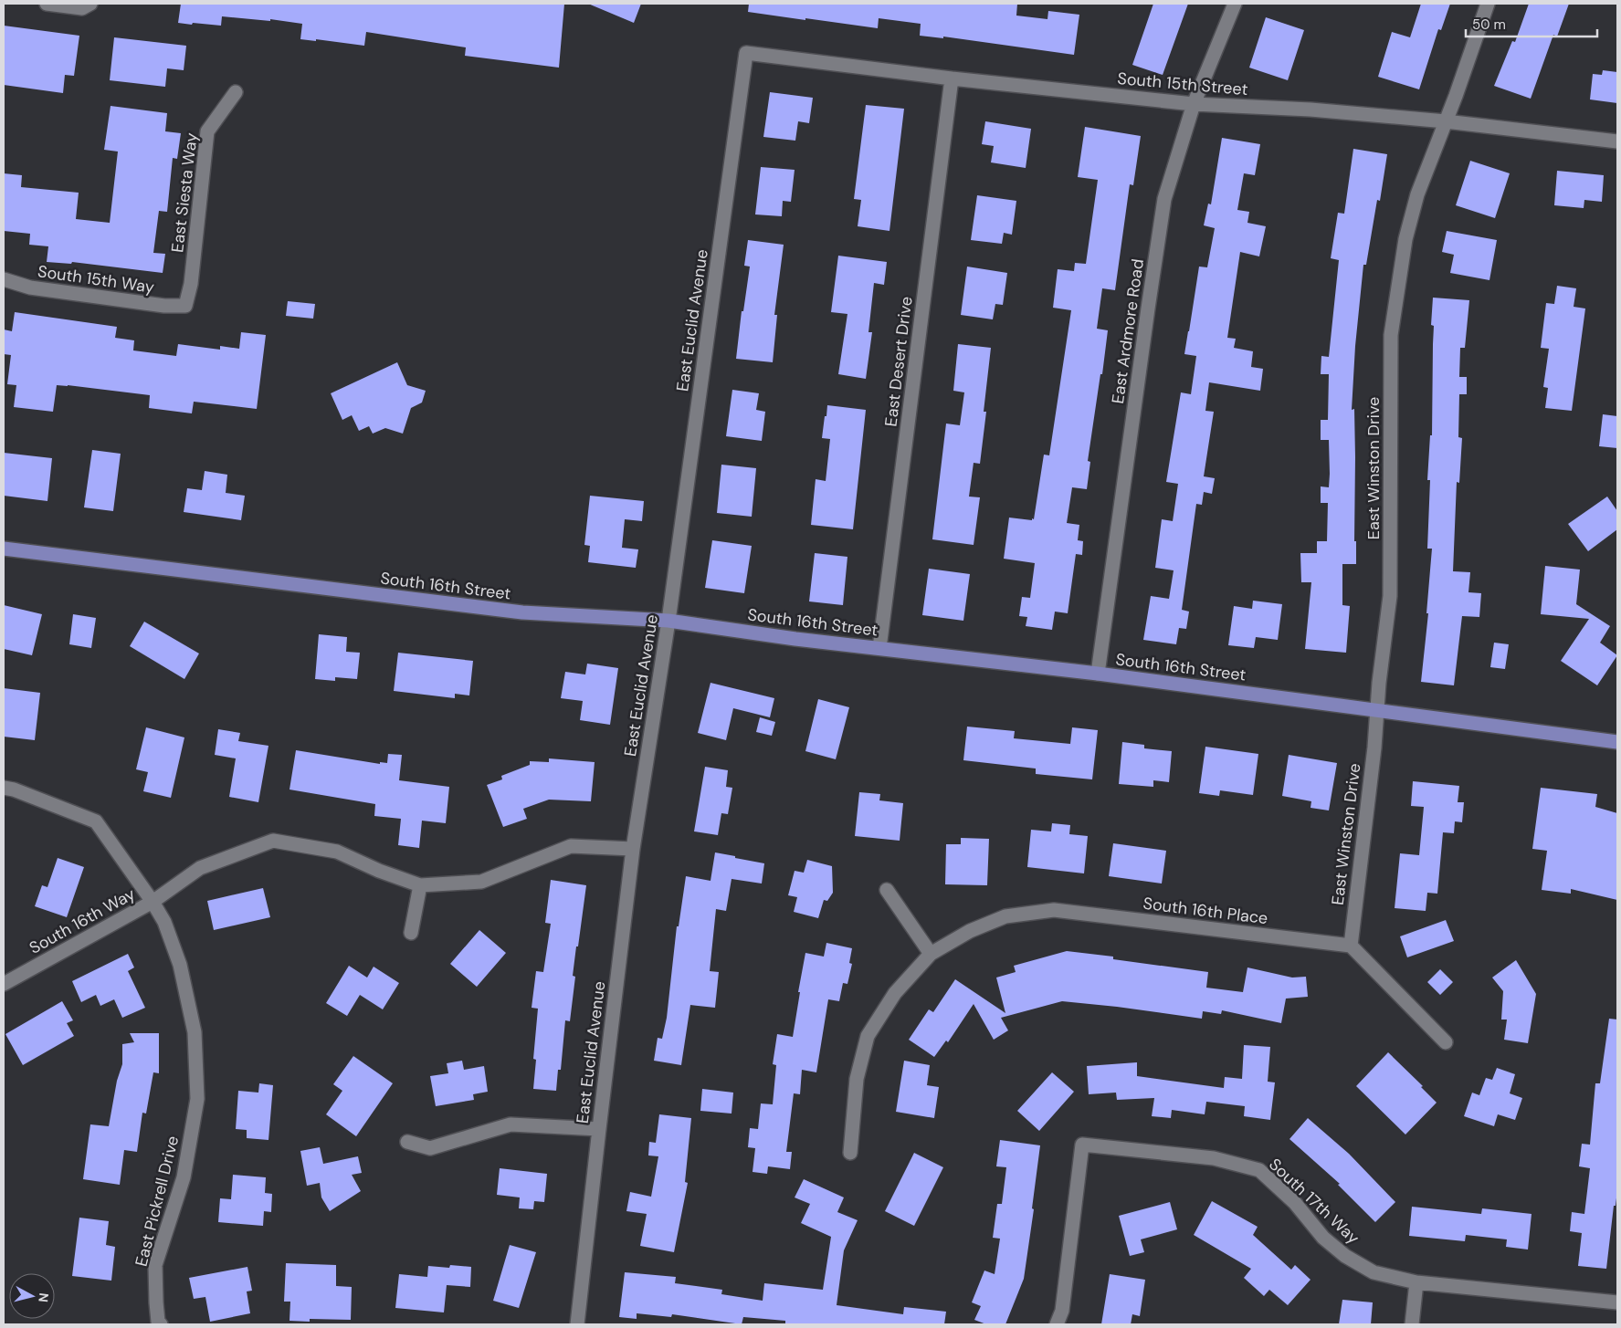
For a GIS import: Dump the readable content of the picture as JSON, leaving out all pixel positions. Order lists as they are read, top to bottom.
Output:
{
  "streets": {
    "main road": ["South 16th Street"],
    "street": [
      "South 15th Street",
      "East Siesta Way",
      "South 15th Way",
      "East Euclid Avenue",
      "East Ardmore Road",
      "East Desert Drive",
      "East Winston Drive",
      "South 16th Place",
      "South 16th Way",
      "East Pickrell Drive",
      "South 17th Way"
    ]
  },
  "crossings": [
    ["South 15th Street", "East Euclid Avenue"],
    ["South 15th Street", "East Ardmore Road"],
    ["South 15th Street", "East Desert Drive"],
    ["South 15th Street", "East Winston Drive"],
    ["East Siesta Way", "South 15th Way"],
    ["East Euclid Avenue", "South 16th Street"],
    ["East Ardmore Road", "South 16th Street"],
    ["East Desert Drive", "South 16th Street"],
    ["East Winston Drive", "South 16th Street"],
    ["East Winston Drive", "South 16th Place"],
    ["South 16th Way", "East Pickrell Drive"]
  ],
  "scale_bar": "50 m",
  "north": "right"
}
